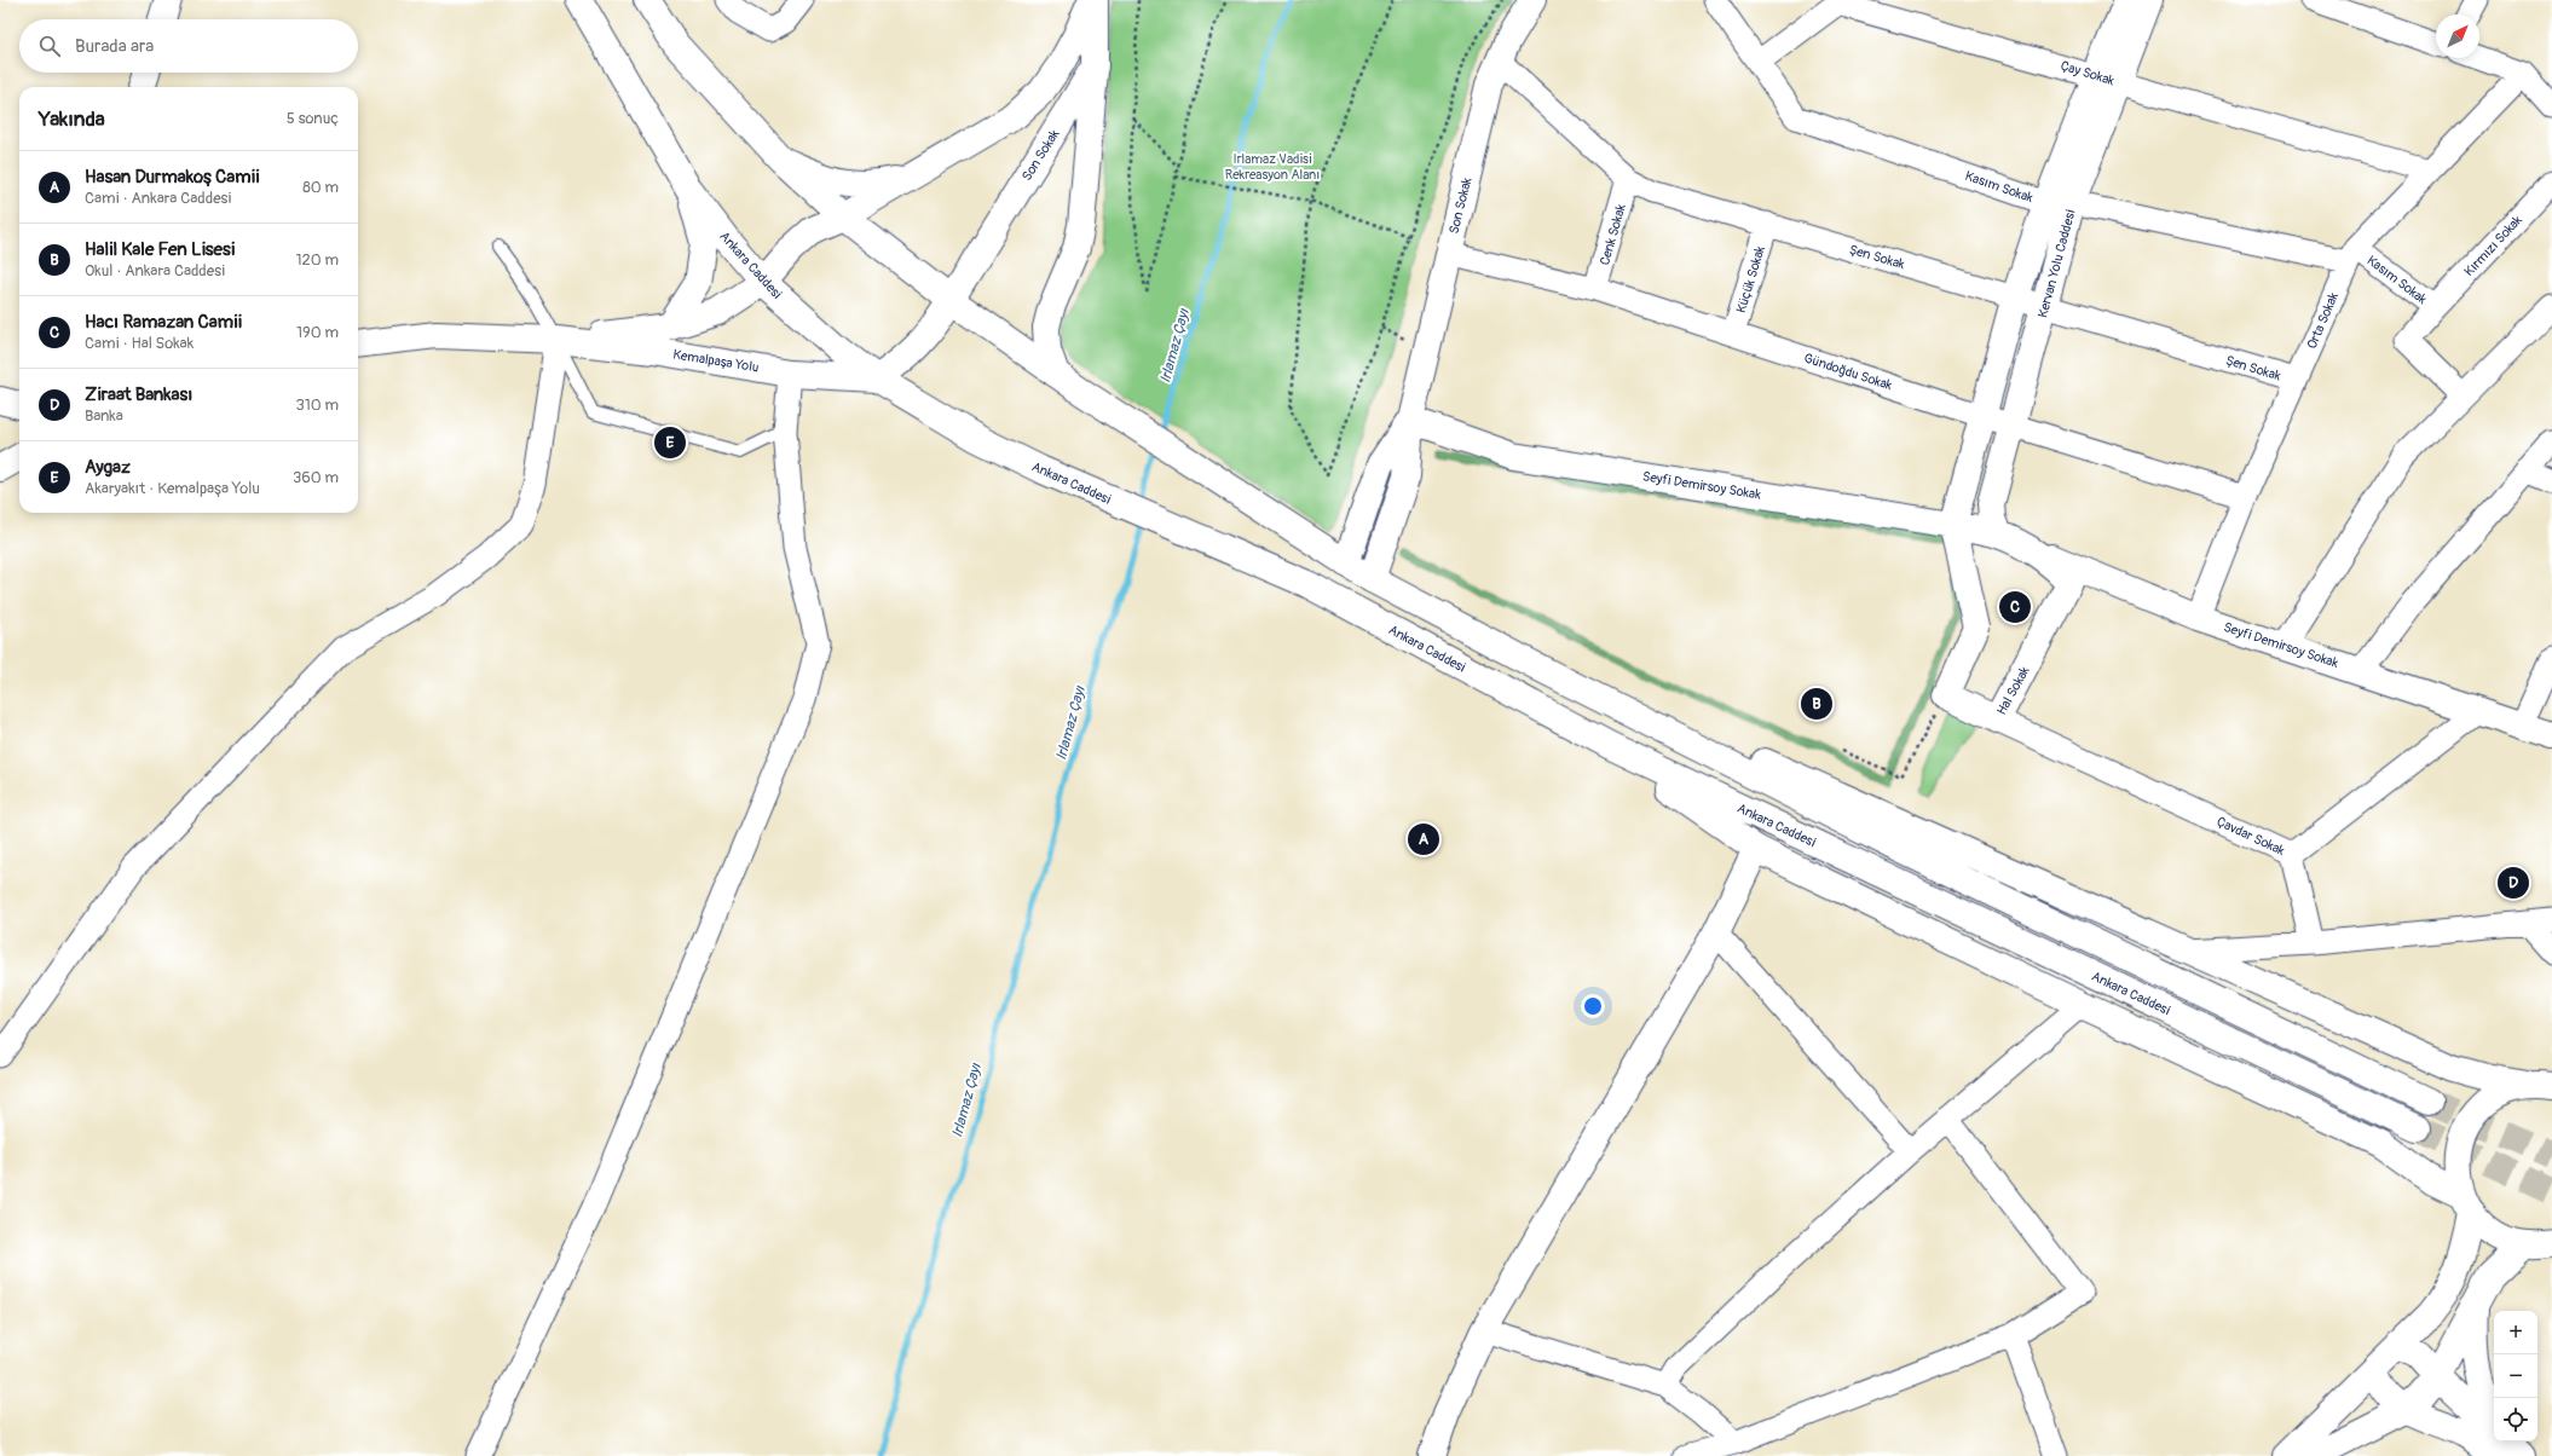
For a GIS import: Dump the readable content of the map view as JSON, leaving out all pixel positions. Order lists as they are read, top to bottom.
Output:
{
  "streets": {
    "main road": [
      "Son Sokak",
      "Kervan Yolu Caddesi",
      "Ankara Caddesi",
      "Kemalpaşa Yolu",
      "Seyfi Demirsoy Sokak",
      "Hal Sokak"
    ],
    "street": [
      "Çay Sokak",
      "Kasım Sokak",
      "Cenk Sokak",
      "Kırmızı Sokak",
      "Şen Sokak",
      "Küçük Sokak",
      "Orta Sokak",
      "Gündoğdu Sokak",
      "Çavdar Sokak"
    ]
  },
  "crossings": [
    ["Çay Sokak", "Kasım Sokak"],
    ["Çay Sokak", "Kervan Yolu Caddesi"],
    ["Çay Sokak", "Orta Sokak"],
    ["Son Sokak", "Şen Sokak"],
    ["Son Sokak", "Ankara Caddesi"],
    ["Son Sokak", "Kemalpaşa Yolu"],
    ["Son Sokak", "Gündoğdu Sokak"],
    ["Son Sokak", "Seyfi Demirsoy Sokak"],
    ["Kasım Sokak", "Kırmızı Sokak"],
    ["Kasım Sokak", "Kervan Yolu Caddesi"],
    ["Kasım Sokak", "Orta Sokak"],
    ["Cenk Sokak", "Şen Sokak"],
    ["Cenk Sokak", "Gündoğdu Sokak"],
    ["Şen Sokak", "Kervan Yolu Caddesi"],
    ["Şen Sokak", "Küçük Sokak"],
    ["Şen Sokak", "Orta Sokak"],
    ["Kervan Yolu Caddesi", "Gündoğdu Sokak"],
    ["Kervan Yolu Caddesi", "Seyfi Demirsoy Sokak"],
    ["Kervan Yolu Caddesi", "Hal Sokak"],
    ["Ankara Caddesi", "Kemalpaşa Yolu"],
    ["Küçük Sokak", "Gündoğdu Sokak"],
    ["Orta Sokak", "Gündoğdu Sokak"],
    ["Orta Sokak", "Seyfi Demirsoy Sokak"],
    ["Seyfi Demirsoy Sokak", "Hal Sokak"],
    ["Seyfi Demirsoy Sokak", "Çavdar Sokak"],
    ["Hal Sokak", "Çavdar Sokak"]
  ],
  "water": ["Irlamaz Çayı"],
  "parks": ["Irlamaz Vadisi Rekreasyon Alanı"],
  "north": "top right",
  "page": {
    "search": "Burada ara",
    "heading": ["Yakında", "5 sonuç"],
    "list": [
      {
        "mark": "A",
        "name": "Hasan Durmakoş Camii",
        "note": "Cami · Ankara Caddesi",
        "value": "80 m"
      },
      {
        "mark": "B",
        "name": "Halil Kale Fen Lisesi",
        "note": "Okul · Ankara Caddesi",
        "value": "120 m"
      },
      {
        "mark": "C",
        "name": "Hacı Ramazan Camii",
        "note": "Cami · Hal Sokak",
        "value": "190 m"
      },
      {
        "mark": "D",
        "name": "Ziraat Bankası",
        "note": "Banka",
        "value": "310 m"
      },
      {
        "mark": "E",
        "name": "Aygaz",
        "note": "Akaryakıt · Kemalpaşa Yolu",
        "value": "360 m"
      }
    ],
    "pins": [
      "E",
      "C",
      "B",
      "A",
      "D"
    ],
    "map_buttons": ["+", "−"]
  }
}
